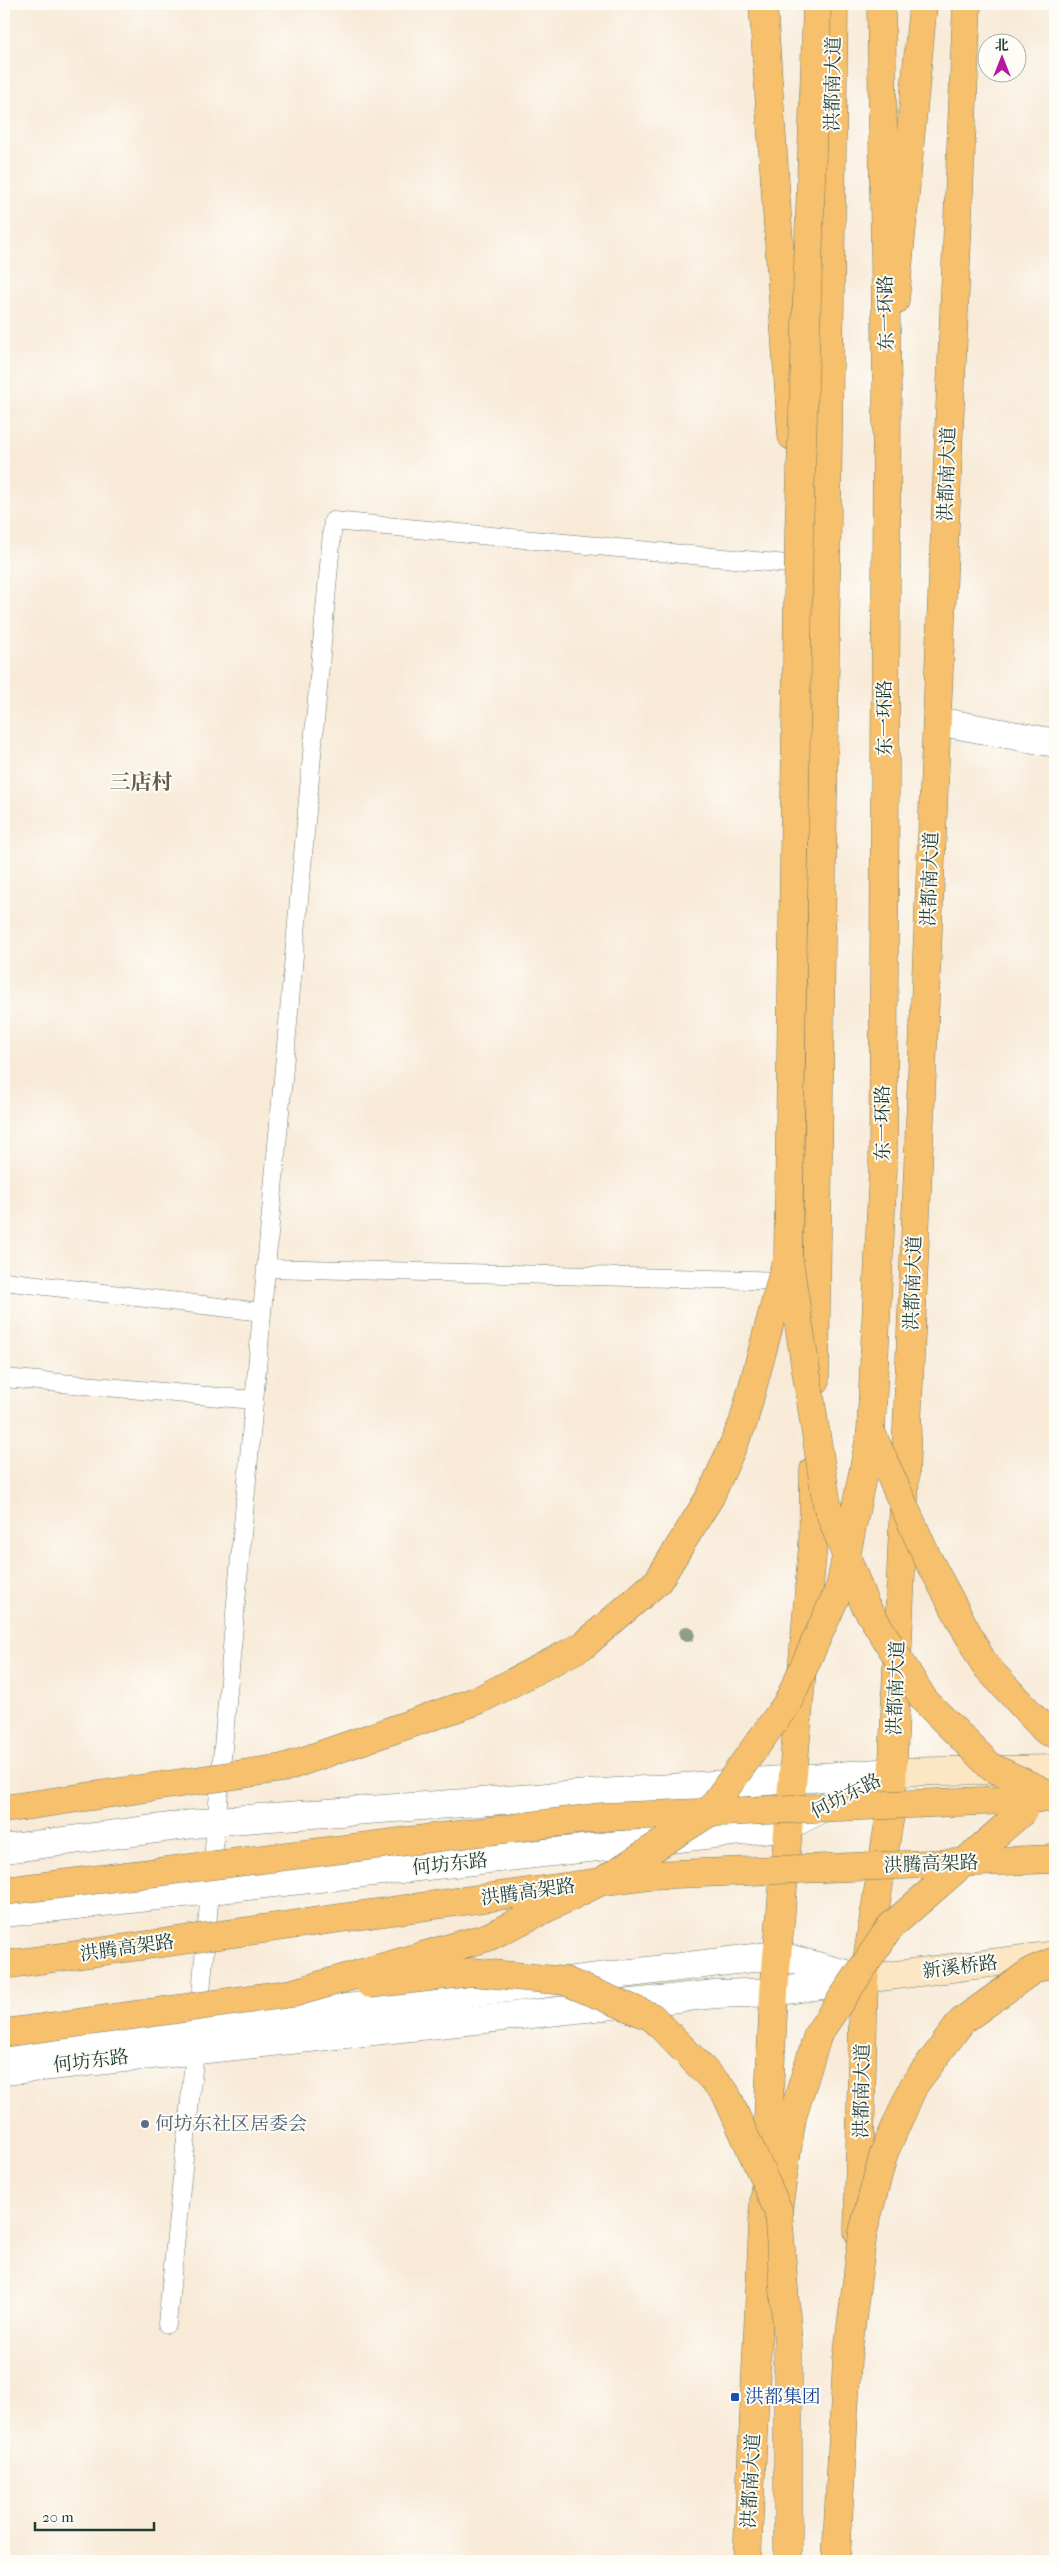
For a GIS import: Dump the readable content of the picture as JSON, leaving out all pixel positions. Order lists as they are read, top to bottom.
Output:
{
  "streets": {
    "main road": [
      "洪都南大道",
      "东一环路",
      "洪腾高架路",
      "新溪桥路"
    ],
    "street": ["何坊东路"]
  },
  "crossings": [
    ["洪都南大道", "何坊东路"],
    ["洪都南大道", "新溪桥路"],
    ["何坊东路", "新溪桥路"]
  ],
  "districts": ["三店村"],
  "places": {
    "other": ["何坊东社区居委会"],
    "transit": ["洪都集团"]
  },
  "scale_bar": "20 m",
  "north": "top"
}
